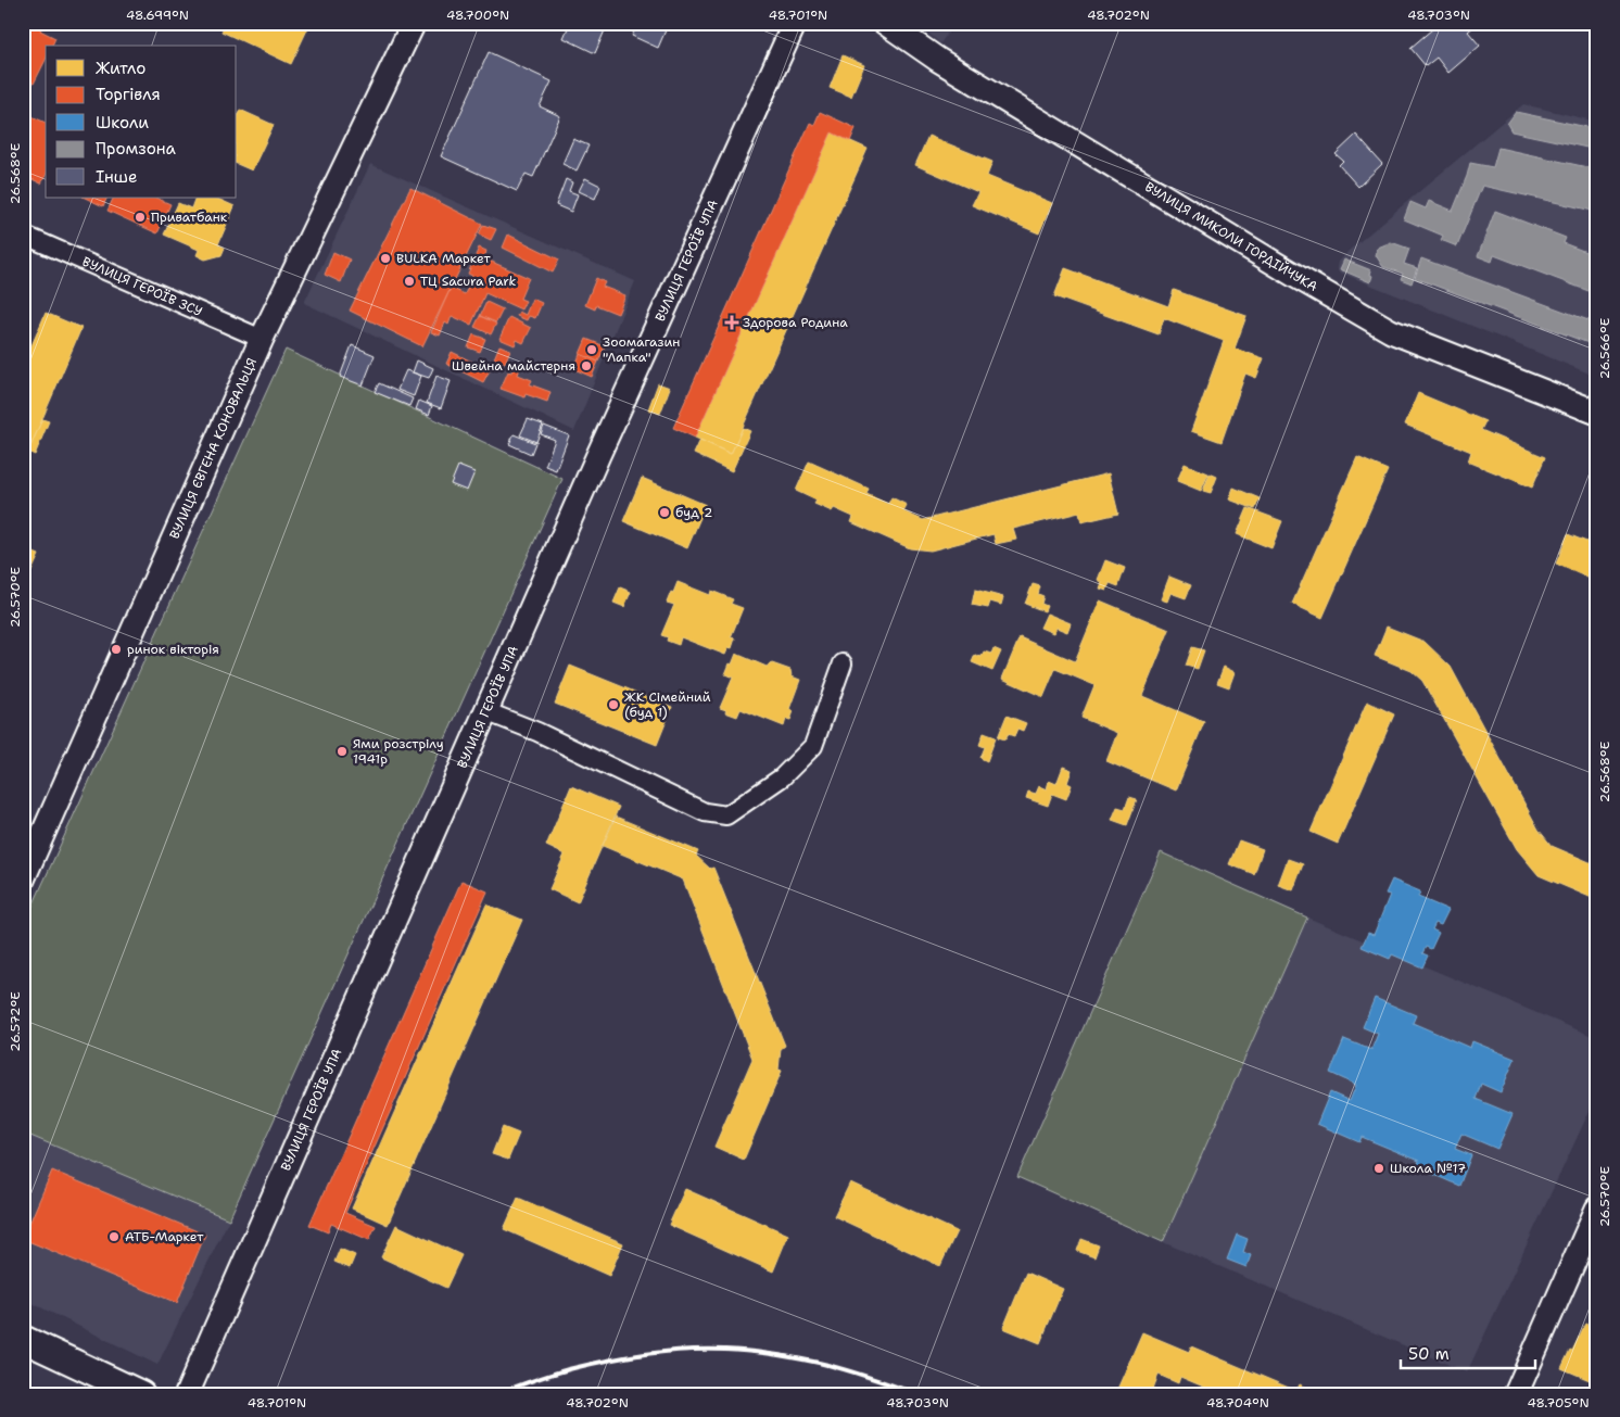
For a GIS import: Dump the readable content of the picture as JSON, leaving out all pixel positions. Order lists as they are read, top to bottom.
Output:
{
  "streets": {
    "street": [
      "ВУЛИЦЯ МИКОЛИ ГОРДІЙЧУКА",
      "ВУЛИЦЯ ГЕРОЇВ УПА",
      "ВУЛИЦЯ ГЕРОЇВ ЗСУ",
      "ВУЛИЦЯ ЄВГЕНА КОНОВАЛЬЦЯ"
    ]
  },
  "crossings": [
    ["ВУЛИЦЯ ГЕРОЇВ ЗСУ", "ВУЛИЦЯ ЄВГЕНА КОНОВАЛЬЦЯ"]
  ],
  "places": {
    "other": [
      "Приватбанк",
      "BULKA Маркет",
      "ТЦ Sacura Park",
      "Зоомагазин \"Лапка\"",
      "Швейна майстерня",
      "буд 2",
      "ринок вікторія",
      "ЖК Сімейний (буд 1)",
      "Ями розстрілу 1941р",
      "Школа №17",
      "АТБ-Маркет"
    ],
    "health": ["Здорова Родина"]
  },
  "legend": [
    "Житло",
    "Торгівля",
    "Школи",
    "Промзона",
    "Інше"
  ],
  "scale_bar": "50 m",
  "coordinates": [
    "48.699°N",
    "48.700°N",
    "48.701°N",
    "48.702°N",
    "48.703°N",
    "26.568°E",
    "26.566°E",
    "26.570°E",
    "26.572°E",
    "48.704°N",
    "48.705°N"
  ]
}
